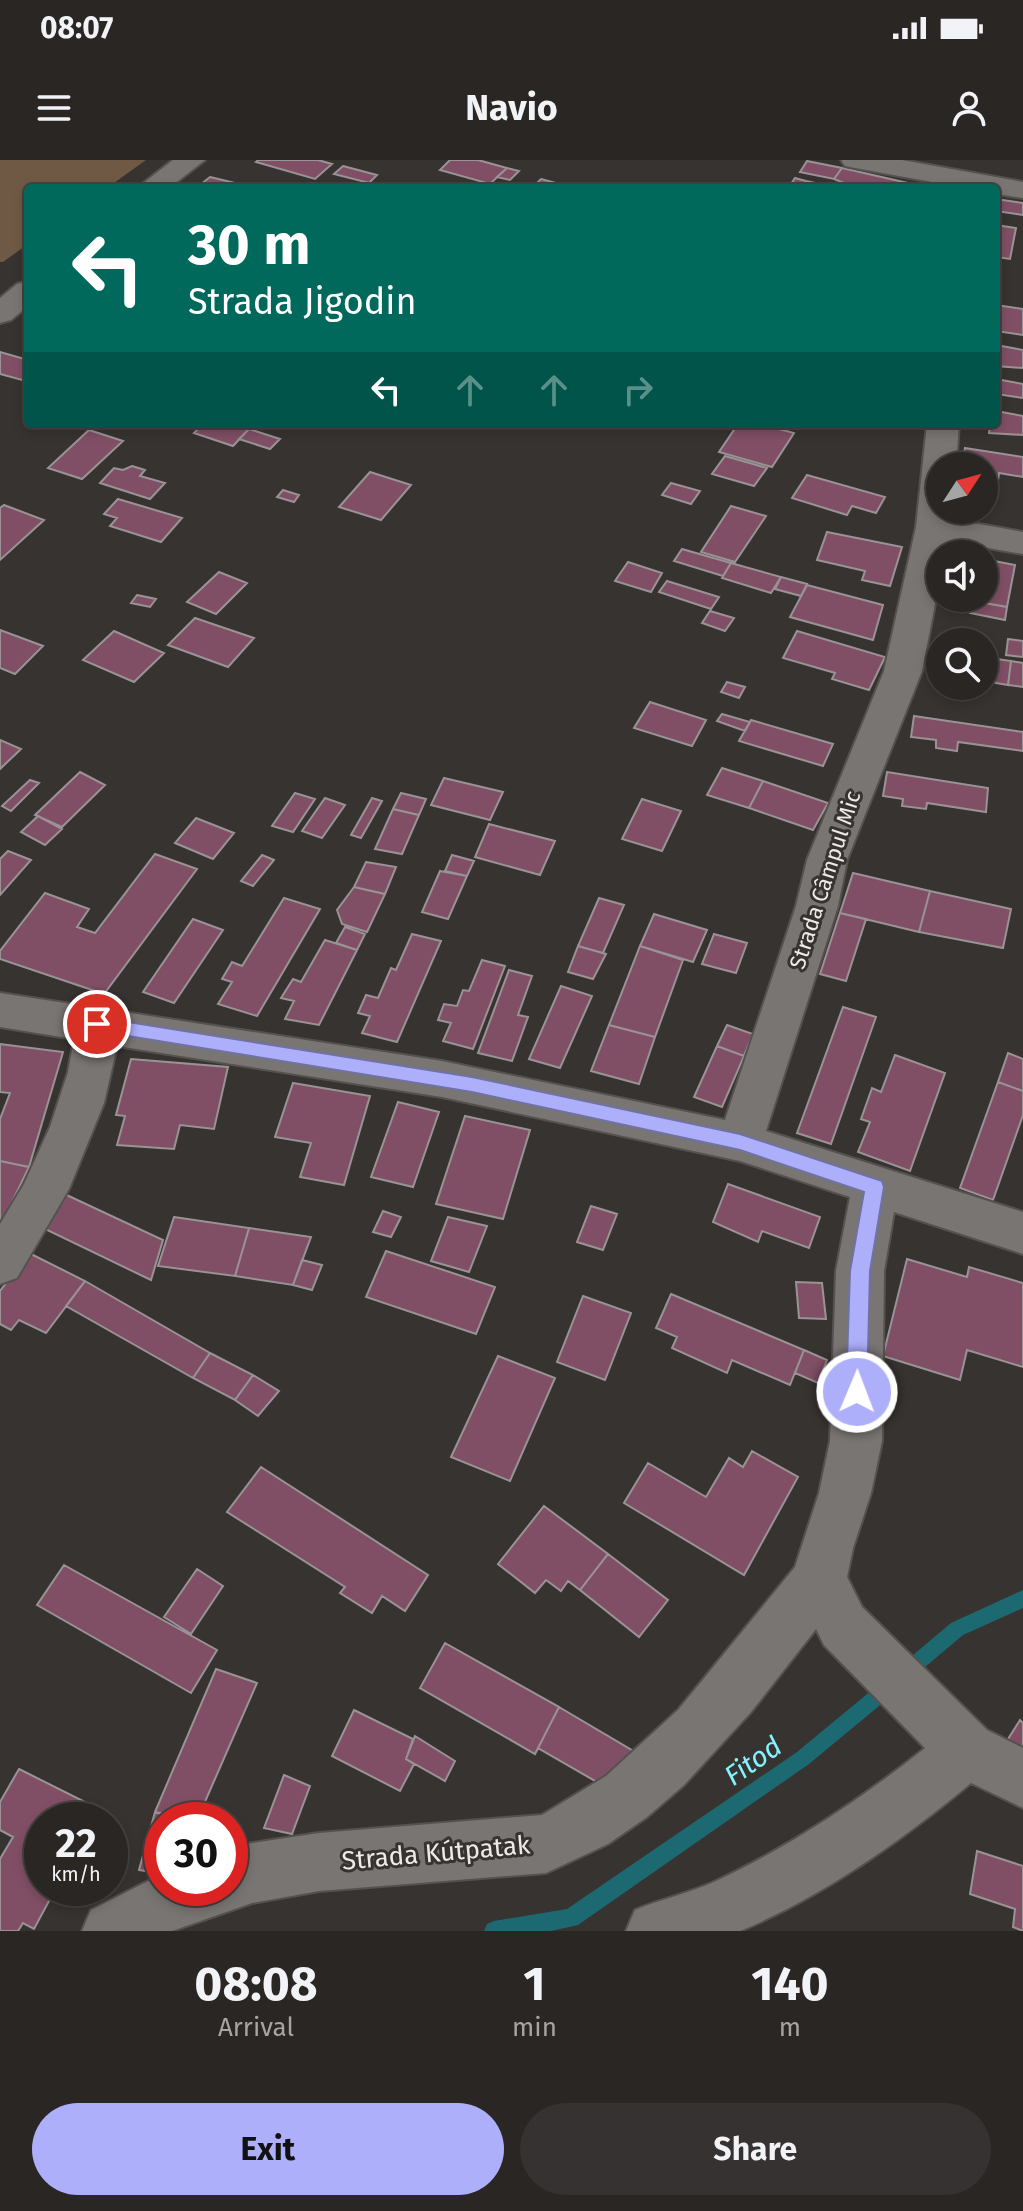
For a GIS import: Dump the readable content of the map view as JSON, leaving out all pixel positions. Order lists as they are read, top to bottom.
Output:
{
  "streets": {
    "street": ["Strada Câmpul Mic", "Strada Kútpatak"]
  },
  "water": ["Fitod"],
  "north": "top right",
  "page": {
    "status": "08:07",
    "header": "Navio",
    "turn": ["30 m", "Strada Jigodin"],
    "speed": "22 km/h",
    "limit": "30",
    "eta": [
      "08:08",
      "Arrival",
      "1",
      "min",
      "140",
      "m"
    ],
    "buttons": ["Exit", "Share"]
  }
}
